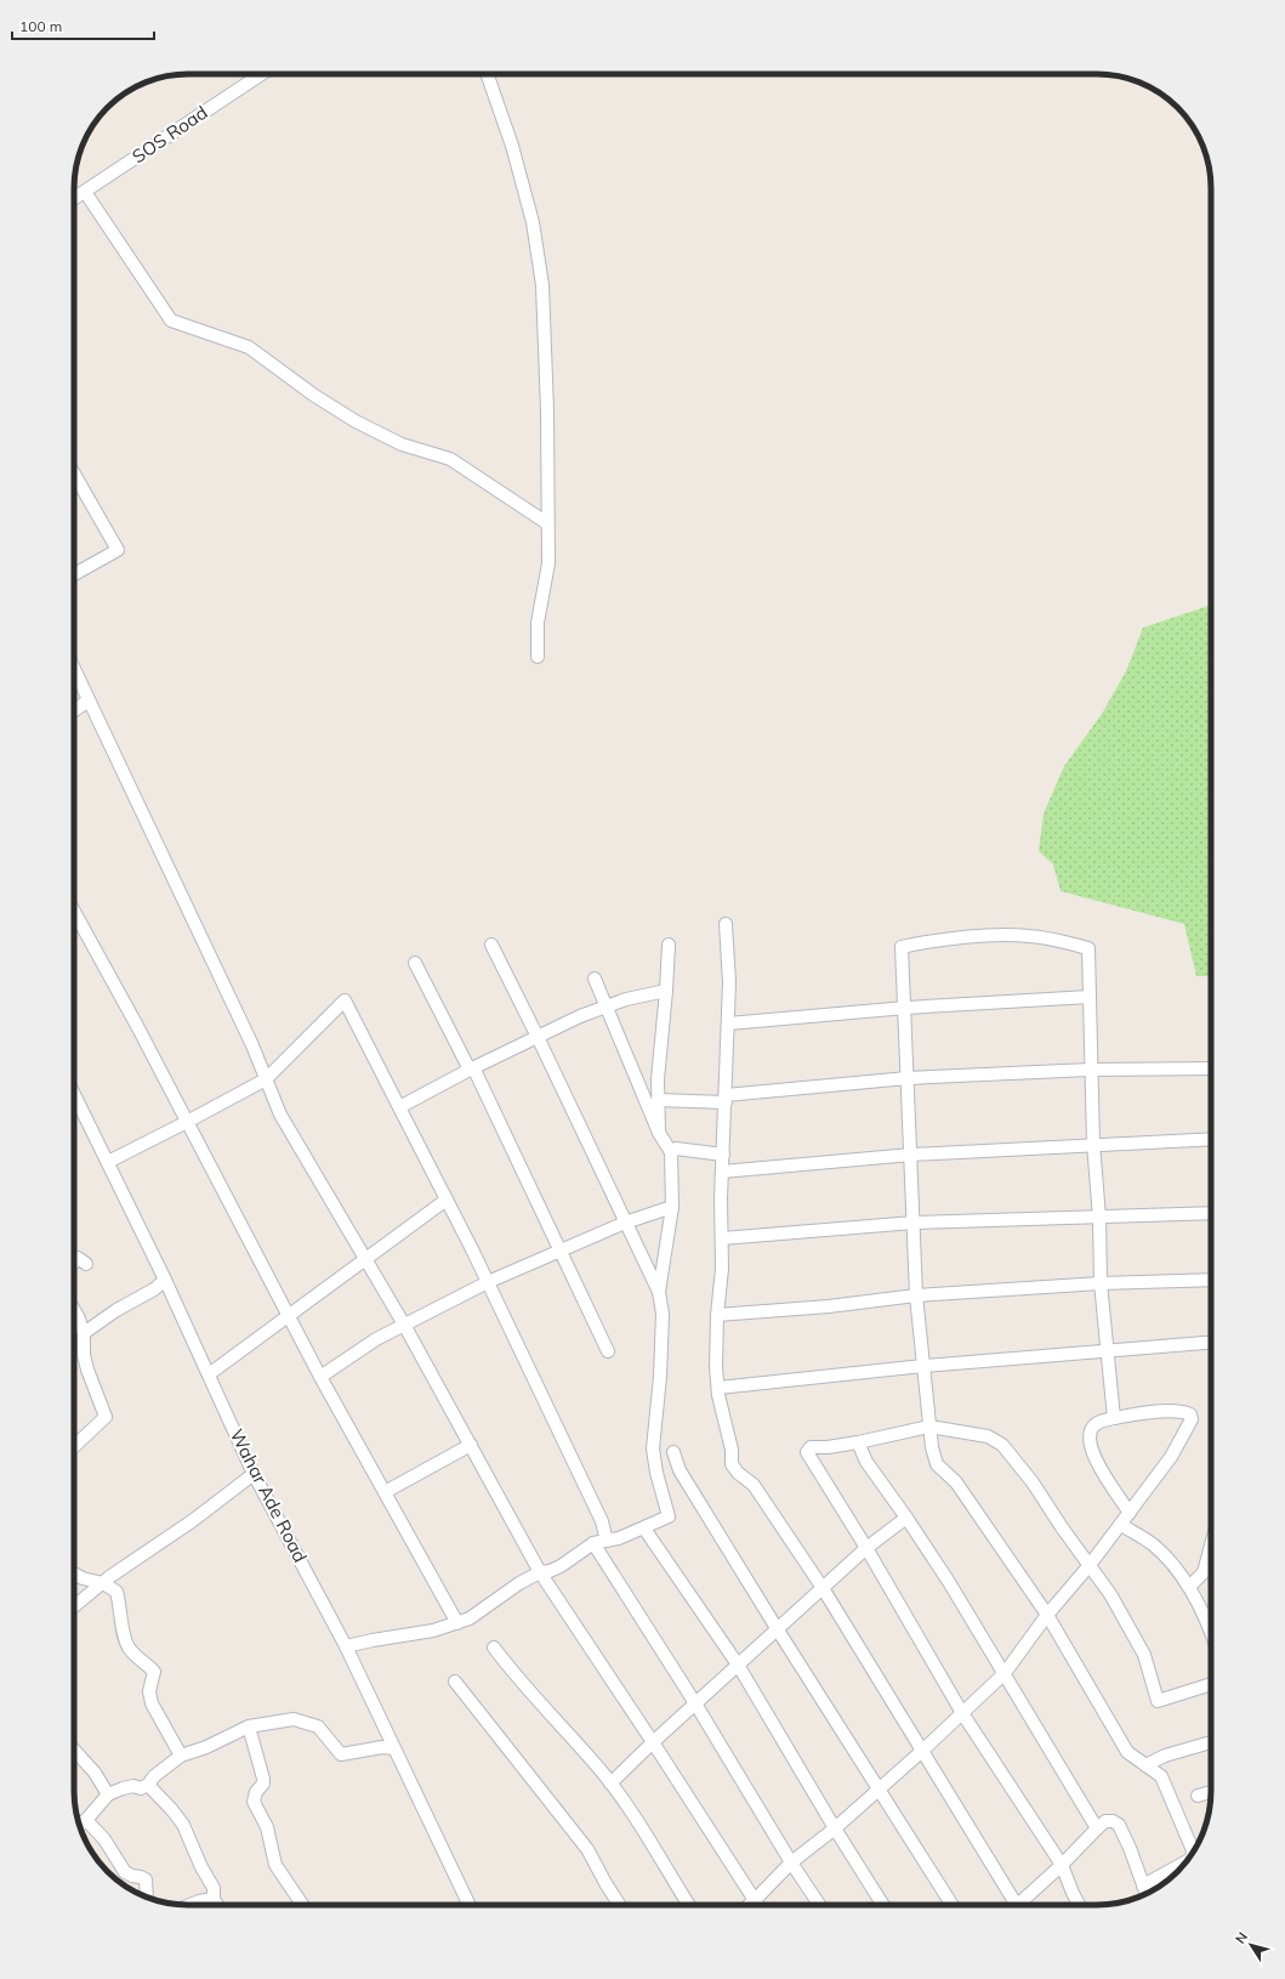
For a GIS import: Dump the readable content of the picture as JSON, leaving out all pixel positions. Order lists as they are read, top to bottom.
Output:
{
  "streets": {
    "street": ["SOS Road", "Wahar Ade Road"]
  },
  "scale_bar": "100 m",
  "north": "top left"
}
